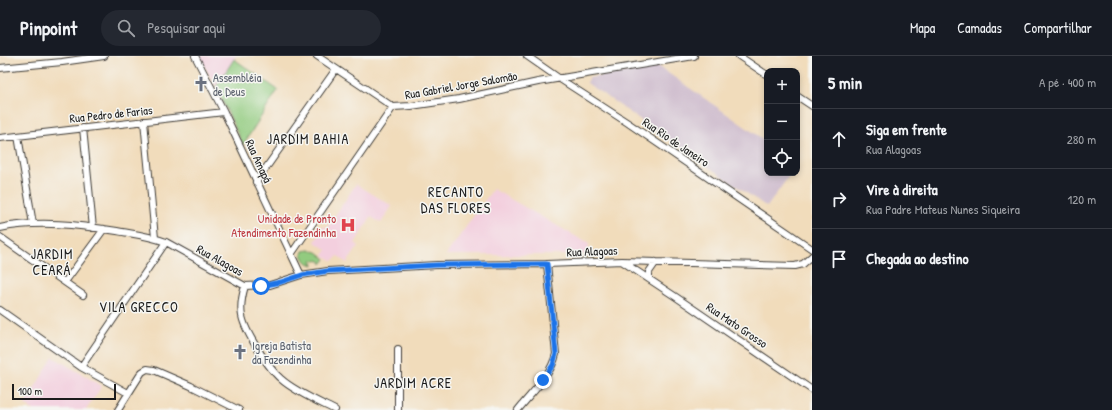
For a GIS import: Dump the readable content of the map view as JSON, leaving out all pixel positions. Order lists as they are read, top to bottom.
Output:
{
  "streets": {
    "street": [
      "Rua Gabriel Jorge Salomão",
      "Rua Pedro de Farias",
      "Rua Rio de Janeiro",
      "Rua Amapá",
      "Rua Alagoas",
      "Rua Mato Grosso"
    ]
  },
  "crossings": [
    ["Rua Gabriel Jorge Salomão", "Rua Rio de Janeiro"],
    ["Rua Pedro de Farias", "Rua Amapá"],
    ["Rua Amapá", "Rua Alagoas"],
    ["Rua Alagoas", "Rua Mato Grosso"]
  ],
  "districts": [
    "JARDIM BAHIA",
    "RECANTO DAS FLORES",
    "JARDIM CEARÁ",
    "VILA GRECCO",
    "JARDIM ACRE"
  ],
  "places": {
    "church": ["Assembléia de Deus", "Igreja Batista da Fazendinha"],
    "hospital": ["Unidade de Pronto Atendimento Fazendinha"]
  },
  "scale_bar": "100 m",
  "page": {
    "header": "Pinpoint",
    "search": "Pesquisar aqui",
    "nav": ["Mapa", "Camadas", "Compartilhar"],
    "heading": ["5 min", "A pé · 400 m"],
    "map_buttons": ["+", "−"],
    "list": [
      ["Siga em frente", "Rua Alagoas", "280 m"],
      ["Vire à direita", "Rua Padre Mateus Nunes Siqueira", "120 m"],
      "Chegada ao destino"
    ],
    "scale": "100 m"
  }
}
